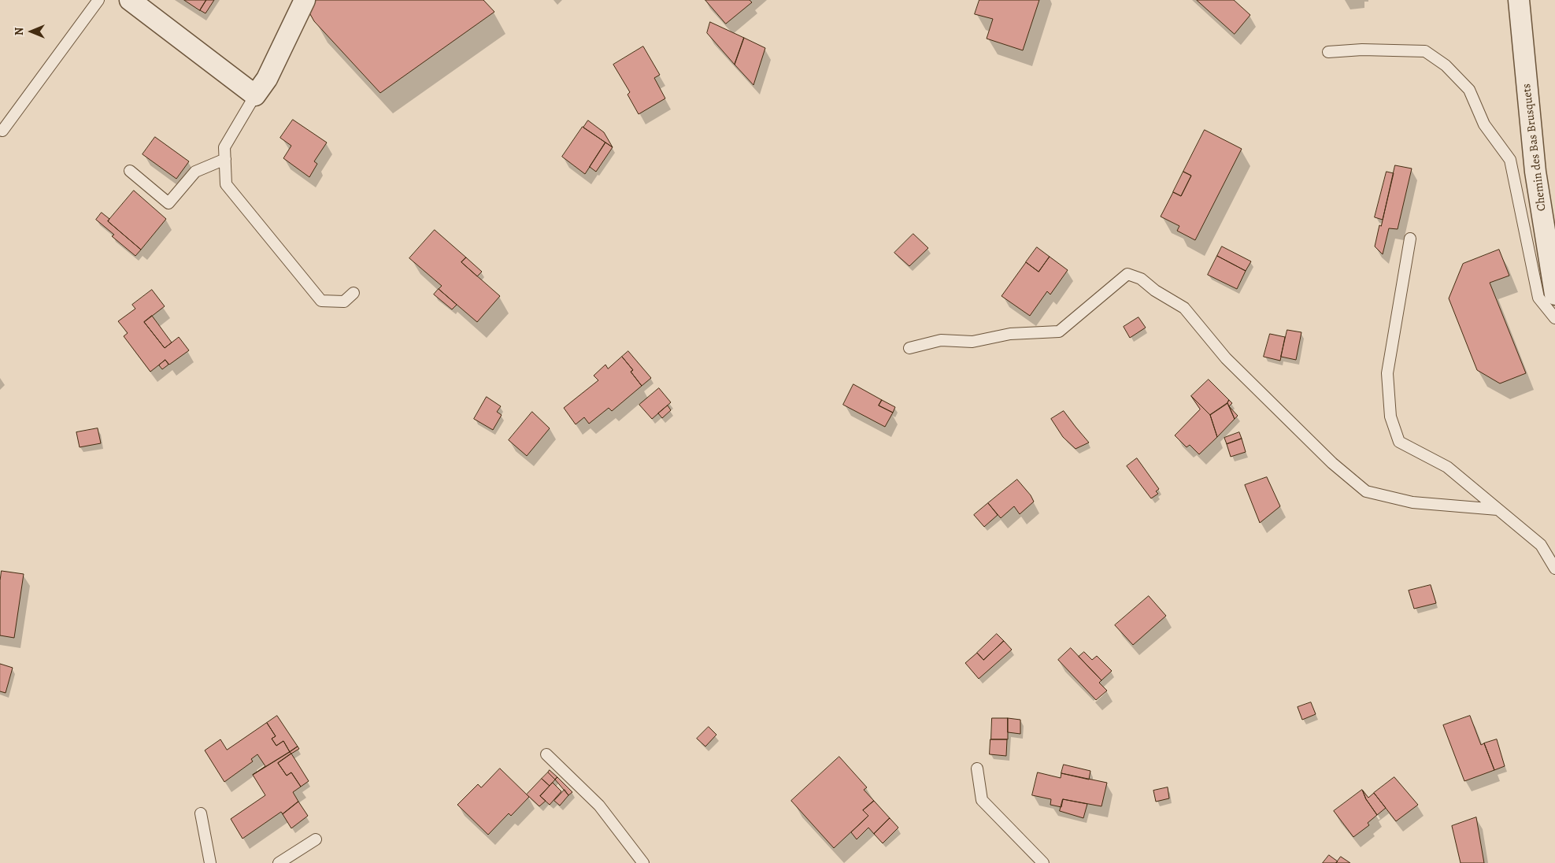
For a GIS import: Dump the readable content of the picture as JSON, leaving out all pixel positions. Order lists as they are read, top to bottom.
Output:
{
  "streets": {
    "street": ["Chemin des Bas Brusquets"]
  },
  "north": "left"
}
